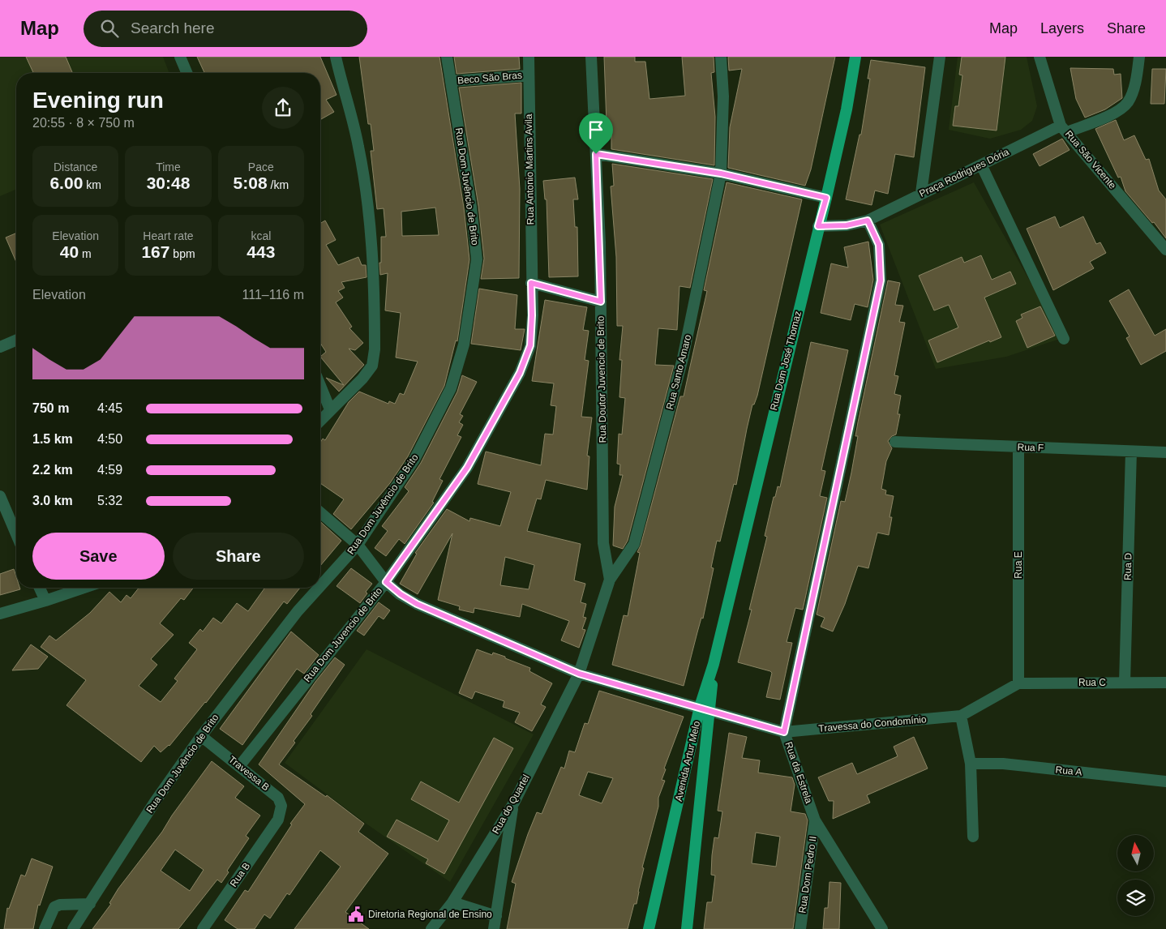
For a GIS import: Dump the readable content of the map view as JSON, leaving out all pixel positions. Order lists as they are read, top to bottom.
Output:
{
  "streets": {
    "main road": ["Rua Dom José Thomaz", "Avenida Artur Melo"],
    "street": [
      "Beco São Bras",
      "Rua São Vicente",
      "Rua Antonio Martins Avila",
      "Praça Rodrigues Dória",
      "Rua Dom Juvêncio de Brito",
      "Rua Santo Amaro",
      "Rua Doutor Juvencio de Brito",
      "Rua F",
      "Rua E",
      "Rua D",
      "Rua Dom Juvencio de Brito",
      "Rua C",
      "Travessa do Condomínio",
      "Rua A",
      "Rua da Estrela",
      "Travessa B",
      "Rua do Quartel",
      "Rua B",
      "Rua Dom Pedro II"
    ]
  },
  "crossings": [
    ["Beco São Bras", "Rua Antonio Martins Avila"],
    ["Beco São Bras", "Rua Dom Juvêncio de Brito"],
    ["Rua São Vicente", "Praça Rodrigues Dória"],
    ["Rua Antonio Martins Avila", "Rua Dom Juvencio de Brito"],
    ["Praça Rodrigues Dória", "Rua Dom José Thomaz"],
    ["Praça Rodrigues Dória", "Rua da Estrela"],
    ["Rua Dom Juvêncio de Brito", "Travessa B"],
    ["Rua Dom José Thomaz", "Avenida Artur Melo"],
    ["Rua Santo Amaro", "Rua Doutor Juvencio de Brito"],
    ["Rua Santo Amaro", "Rua do Quartel"],
    ["Rua F", "Rua E"],
    ["Rua F", "Rua D"],
    ["Rua E", "Rua C"],
    ["Rua D", "Rua C"],
    ["Rua Dom Juvencio de Brito", "Travessa B"],
    ["Travessa do Condomínio", "Rua da Estrela"],
    ["Rua da Estrela", "Rua Dom Pedro II"],
    ["Travessa B", "Rua B"]
  ],
  "places": {
    "public building": ["Diretoria Regional de Ensino"]
  },
  "north": "top",
  "page": {
    "header": "Map",
    "search": "Search here",
    "nav": ["Map", "Layers", "Share"],
    "heading": ["Evening run", "20:55 · 8 × 750 m"],
    "stats": [
      ["Distance", "6.00 km"],
      ["Time", "30:48"],
      ["Pace", "5:08 /km"],
      ["Elevation", "40 m"],
      ["Heart rate", "167 bpm"],
      ["kcal", "443"]
    ],
    "chart": ["Elevation", "111–116 m"],
    "list": [
      {
        "name": "750 m",
        "note": "4:45"
      },
      {
        "name": "1.5 km",
        "note": "4:50"
      },
      {
        "name": "2.2 km",
        "note": "4:59"
      },
      {
        "name": "3.0 km",
        "note": "5:32"
      }
    ],
    "buttons": ["Save", "Share"]
  }
}
